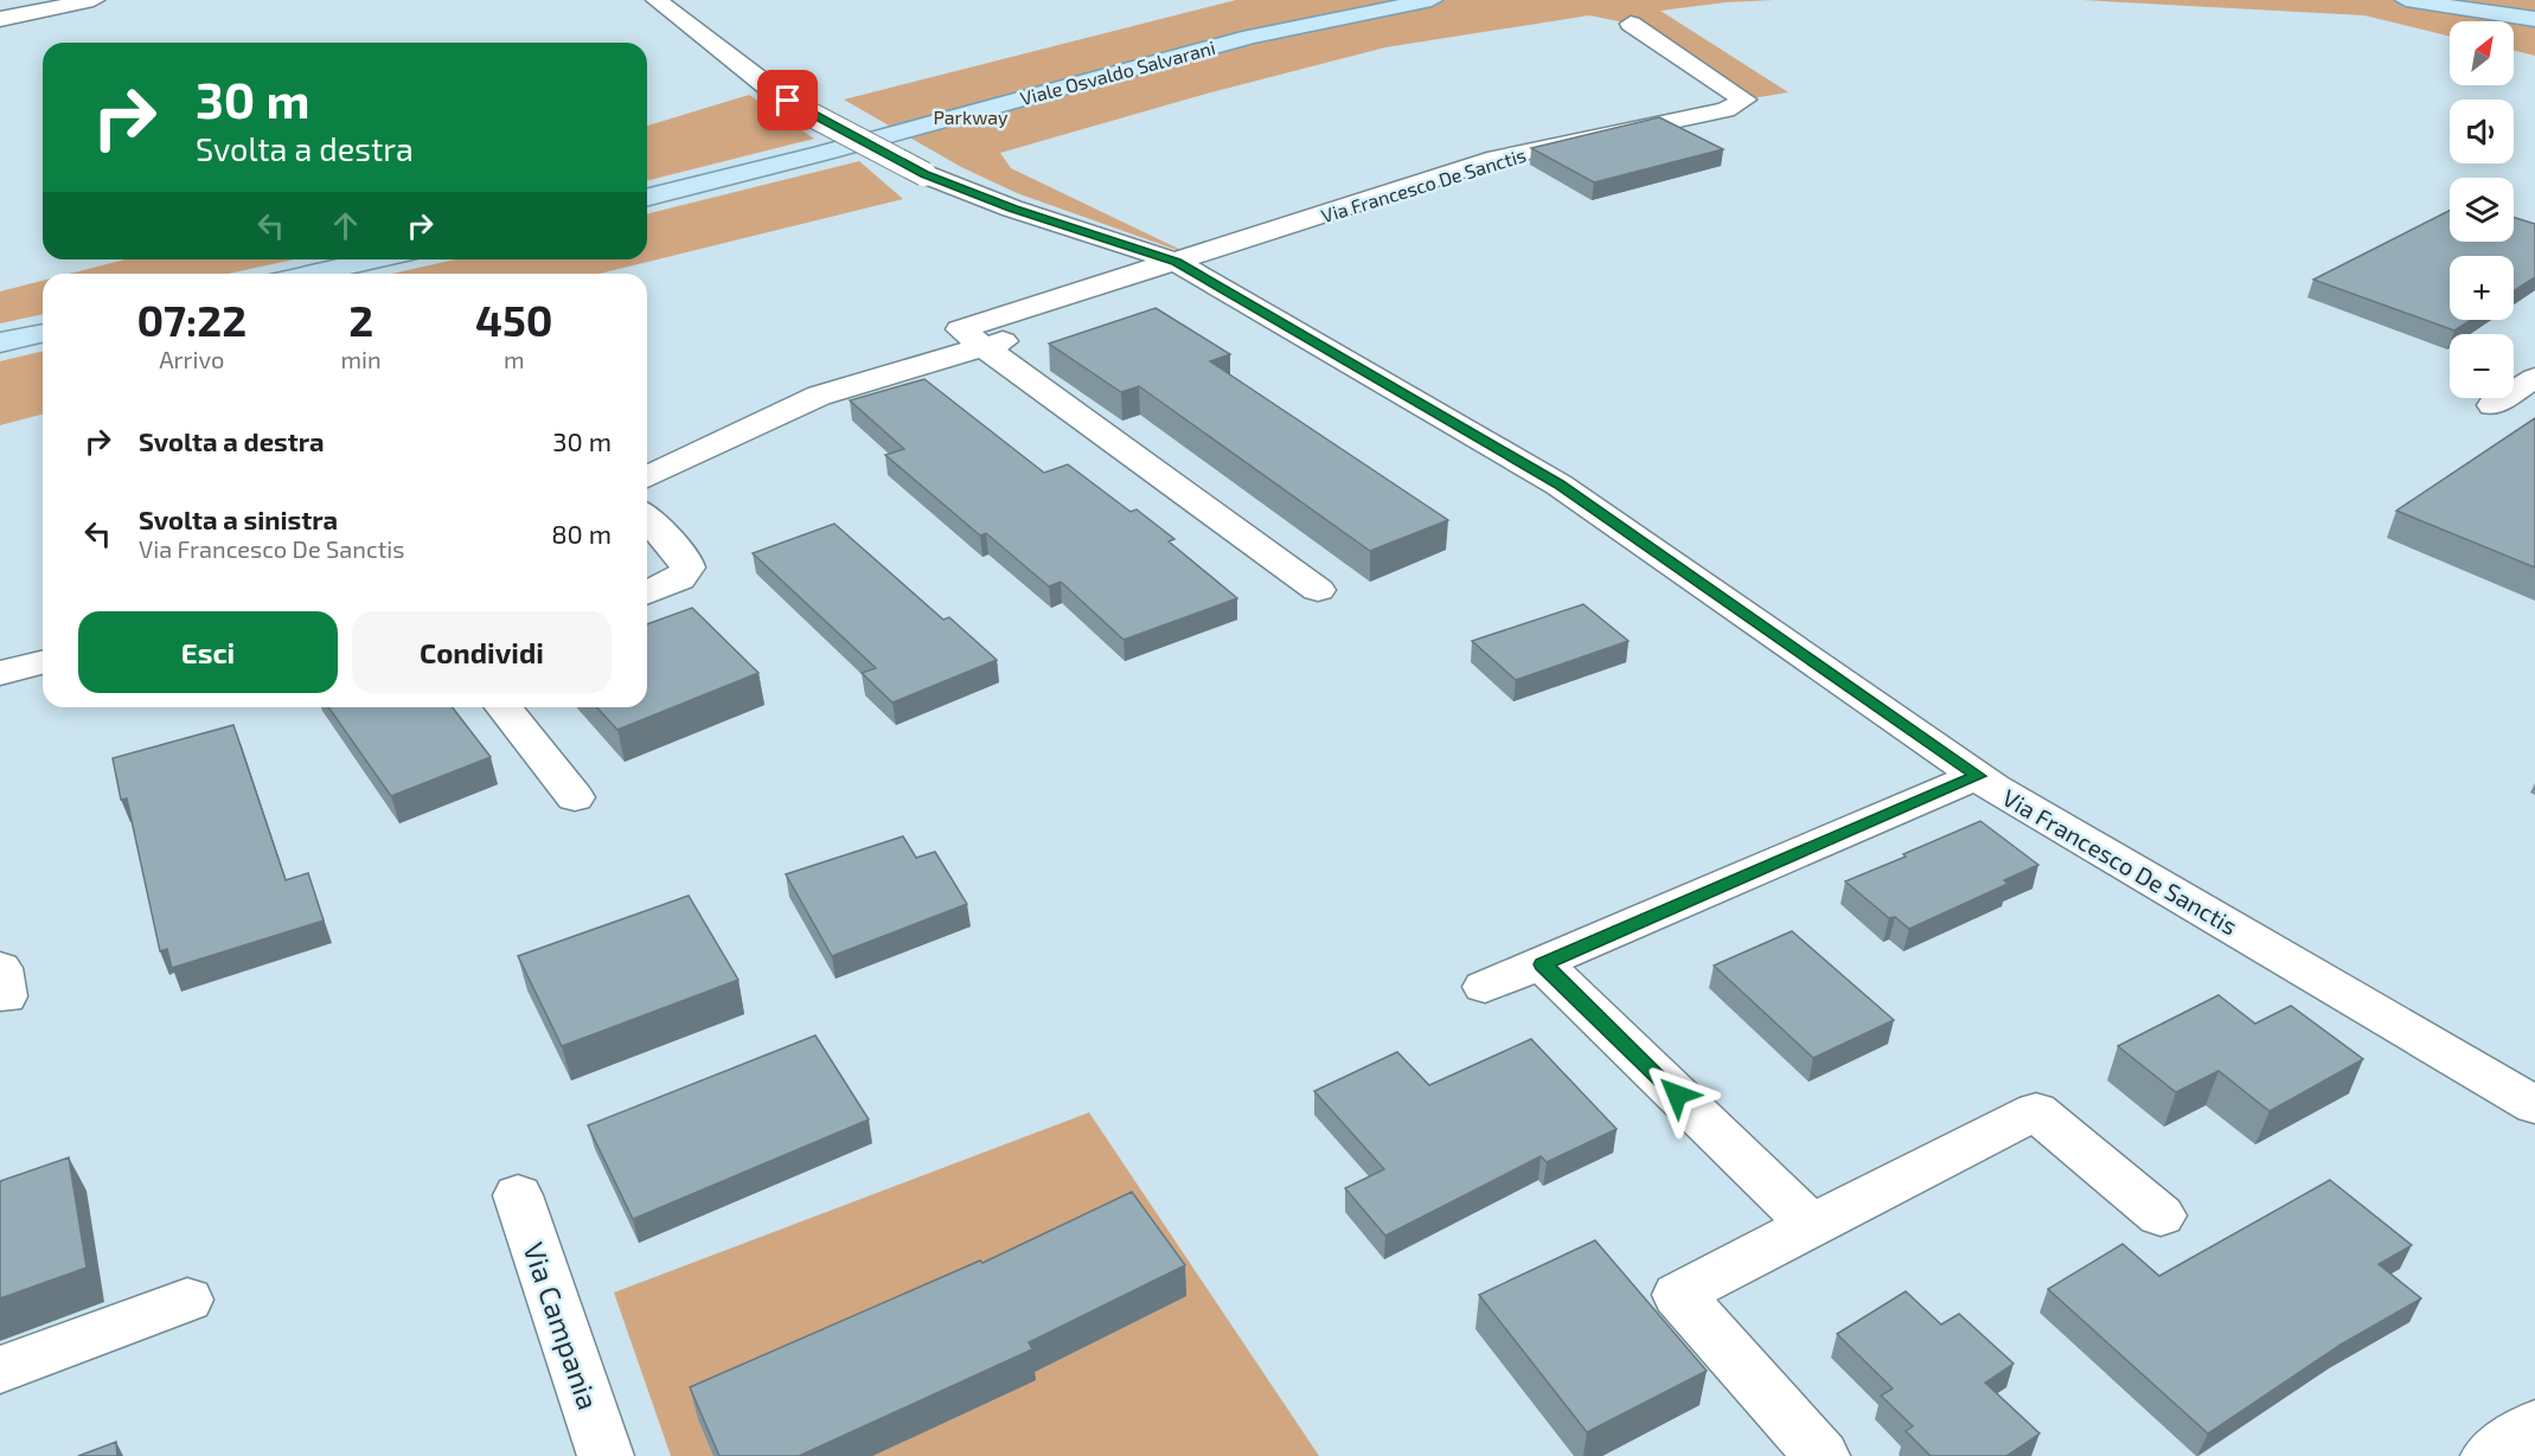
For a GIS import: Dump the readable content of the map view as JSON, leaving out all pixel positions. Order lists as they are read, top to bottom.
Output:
{
  "streets": {
    "main road": ["Viale Osvaldo Salvarani"],
    "street": ["Via Francesco De Sanctis", "Via Campania"]
  },
  "parks": ["Parkway"],
  "north": "top right",
  "page": {
    "map_buttons": ["+", "−"],
    "turn": ["30 m", "Svolta a destra"],
    "eta": [
      "07:22",
      "Arrivo",
      "2",
      "min",
      "450",
      "m"
    ],
    "list": [
      {
        "name": "Svolta a destra",
        "value": "30 m"
      },
      {
        "name": "Svolta a sinistra",
        "note": "Via Francesco De Sanctis",
        "value": "80 m"
      }
    ],
    "buttons": ["Esci", "Condividi"]
  }
}
